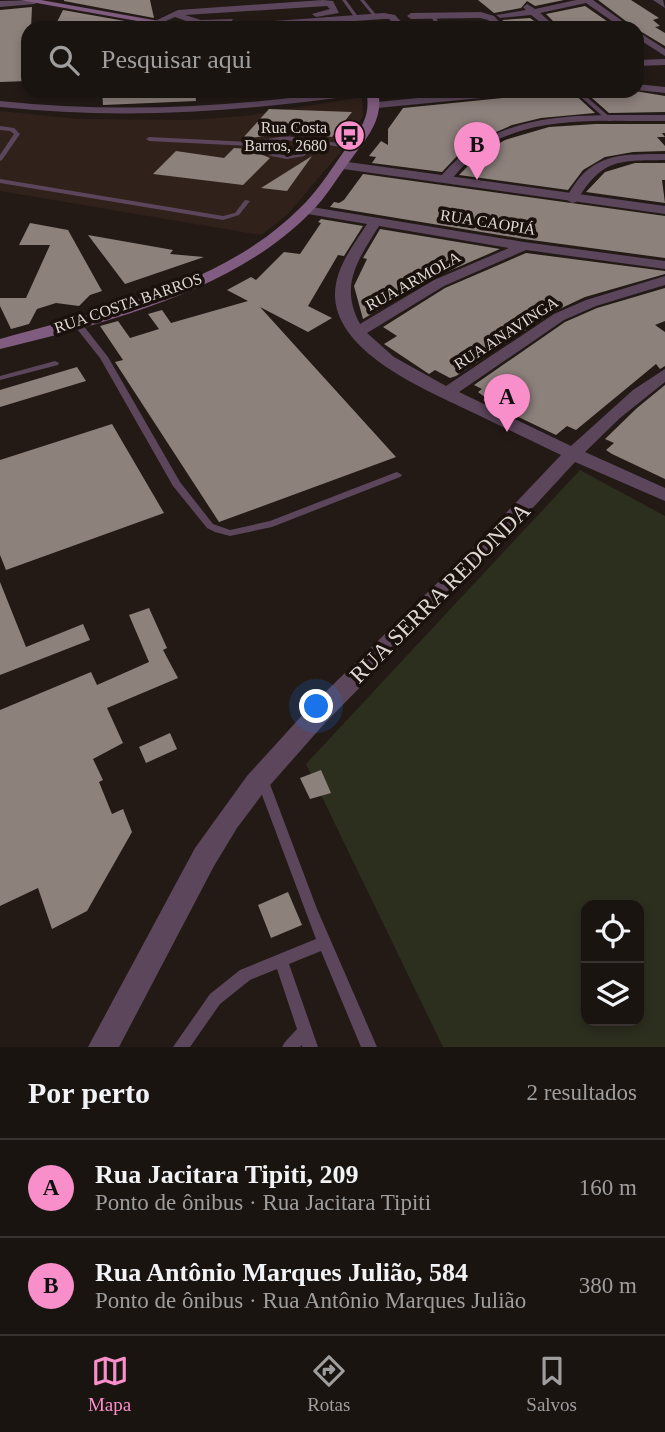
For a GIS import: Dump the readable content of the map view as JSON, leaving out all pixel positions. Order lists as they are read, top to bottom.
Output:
{
  "streets": {
    "main road": ["RUA COSTA BARROS"],
    "street": [
      "RUA CAOPIÁ",
      "RUA ARMOLA",
      "RUA ANAVINGA",
      "RUA SERRA REDONDA"
    ]
  },
  "crossings": [
    ["RUA CAOPIÁ", "RUA ARMOLA"],
    ["RUA CAOPIÁ", "RUA COSTA BARROS"]
  ],
  "places": {
    "bus stop": ["Rua Costa Barros, 2680"]
  },
  "page": {
    "search": "Pesquisar aqui",
    "pins": ["B", "A"],
    "heading": ["Por perto", "2 resultados"],
    "list": [
      {
        "mark": "A",
        "name": "Rua Jacitara Tipiti, 209",
        "note": "Ponto de ônibus · Rua Jacitara Tipiti",
        "value": "160 m"
      },
      {
        "mark": "B",
        "name": "Rua Antônio Marques Julião, 584",
        "note": "Ponto de ônibus · Rua Antônio Marques Julião",
        "value": "380 m"
      }
    ],
    "nav": ["Mapa", "Rotas", "Salvos"]
  }
}
